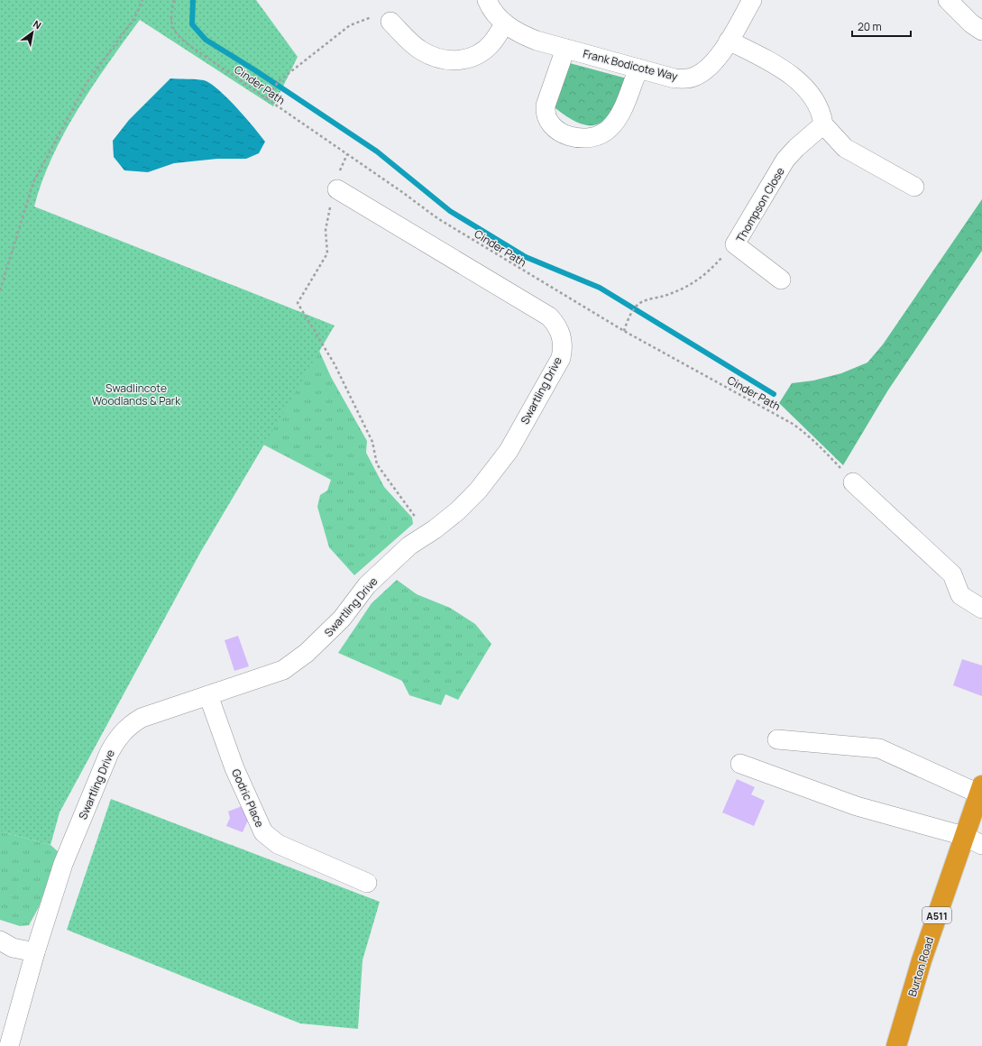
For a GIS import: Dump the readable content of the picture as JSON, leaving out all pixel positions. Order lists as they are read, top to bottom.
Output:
{
  "streets": {
    "highway": ["A511", "Burton Road"],
    "street": [
      "Frank Bodicote Way",
      "Thompson Close",
      "Swartling Drive",
      "Godric Place"
    ],
    "path": ["Cinder Path"]
  },
  "crossings": [
    ["Swartling Drive", "Godric Place"]
  ],
  "parks": ["Swadlincote Woodlands & Park"],
  "scale_bar": "20 m",
  "north": "top right"
}
